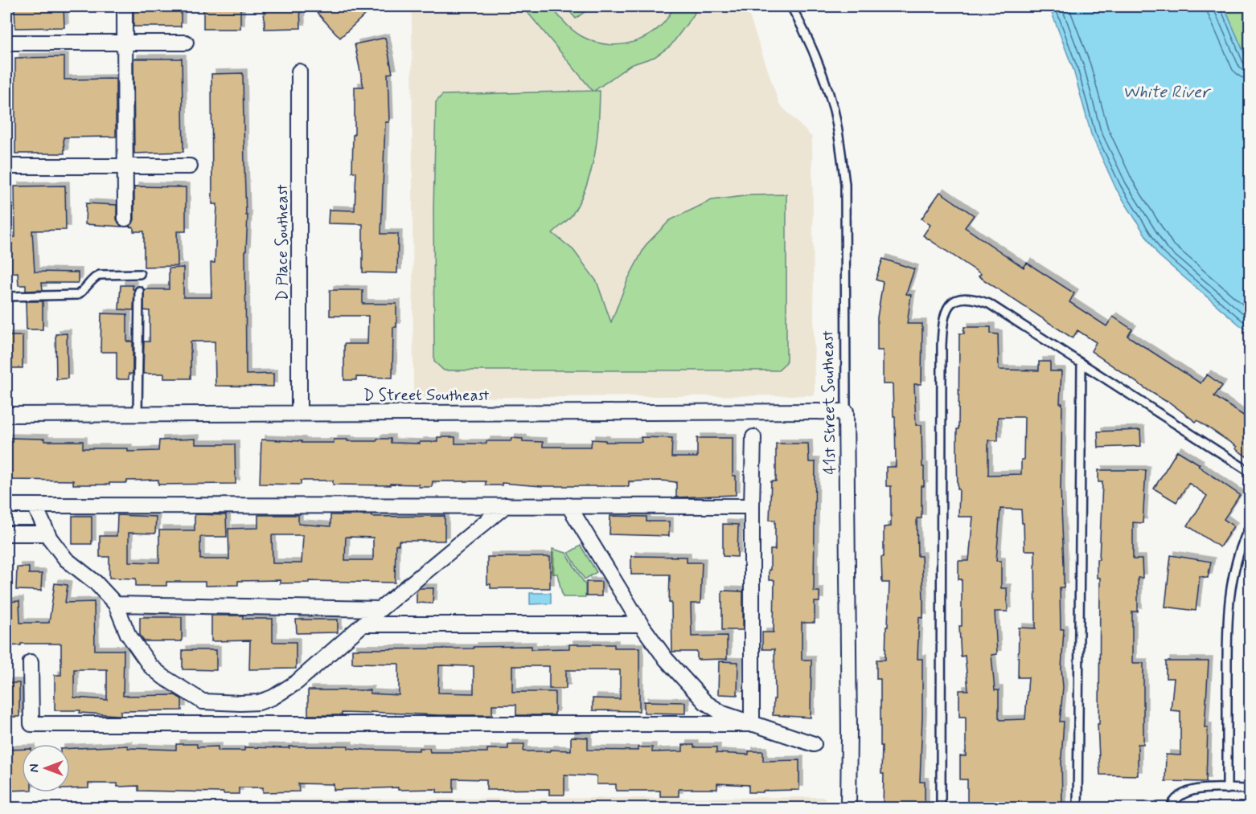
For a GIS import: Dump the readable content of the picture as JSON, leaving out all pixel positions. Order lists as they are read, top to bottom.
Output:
{
  "streets": {
    "street": ["D Place Southeast", "D Street Southeast", "41st Street Southeast"]
  },
  "crossings": [
    ["D Place Southeast", "D Street Southeast"],
    ["D Street Southeast", "41st Street Southeast"]
  ],
  "water": ["White River"],
  "north": "left"
}
